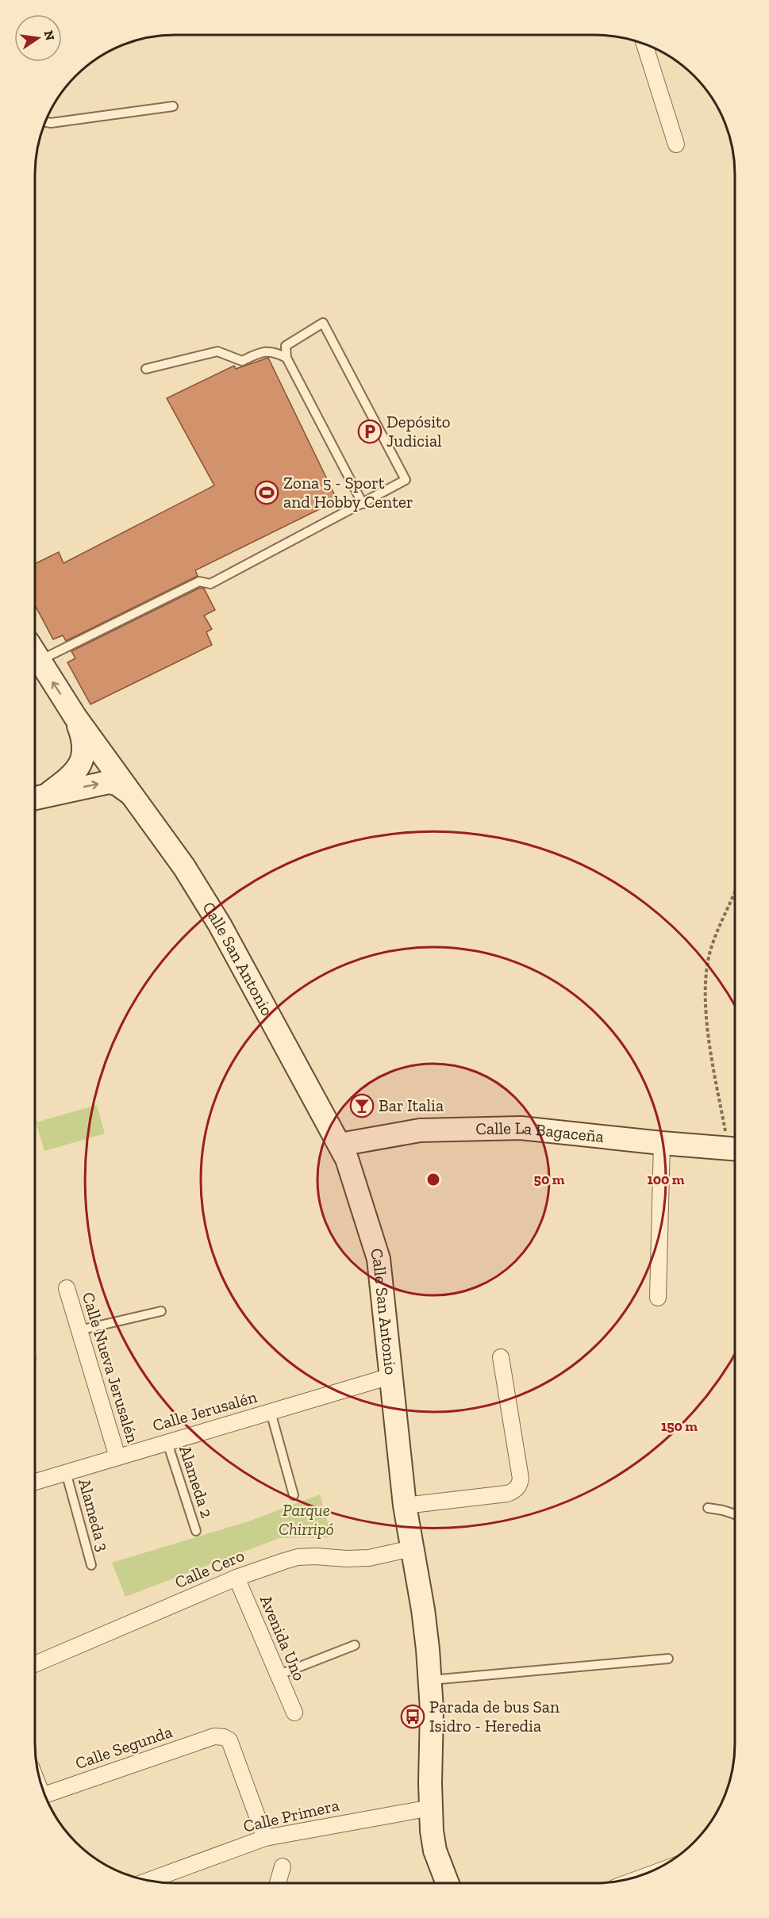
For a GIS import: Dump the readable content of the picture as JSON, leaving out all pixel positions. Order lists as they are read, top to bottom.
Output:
{
  "streets": {
    "main road": ["Calle San Antonio", "Calle La Bagaceña"],
    "street": [
      "Calle Nueva Jerusalén",
      "Calle Jerusalén",
      "Calle Cero",
      "Avenida Uno",
      "Calle Segunda",
      "Calle Primera"
    ],
    "lane": ["Alameda 2", "Alameda 3"]
  },
  "crossings": [
    ["Calle San Antonio", "Calle La Bagaceña"],
    ["Calle San Antonio", "Calle Jerusalén"],
    ["Calle San Antonio", "Calle Cero"],
    ["Calle San Antonio", "Calle Primera"],
    ["Calle Nueva Jerusalén", "Calle Jerusalén"],
    ["Calle Jerusalén", "Alameda 2"],
    ["Calle Jerusalén", "Alameda 3"],
    ["Calle Cero", "Avenida Uno"],
    ["Calle Segunda", "Calle Primera"]
  ],
  "parks": ["Parque Chirripó"],
  "places": {
    "parking": ["Depósito Judicial"],
    "sports": ["Zona 5 - Sport and Hobby Center"],
    "bar": ["Bar Italia"],
    "bus stop": ["Parada de bus San Isidro - Heredia"]
  },
  "north": "right",
  "rings": ["50 m", "100 m", "150 m"]
}
